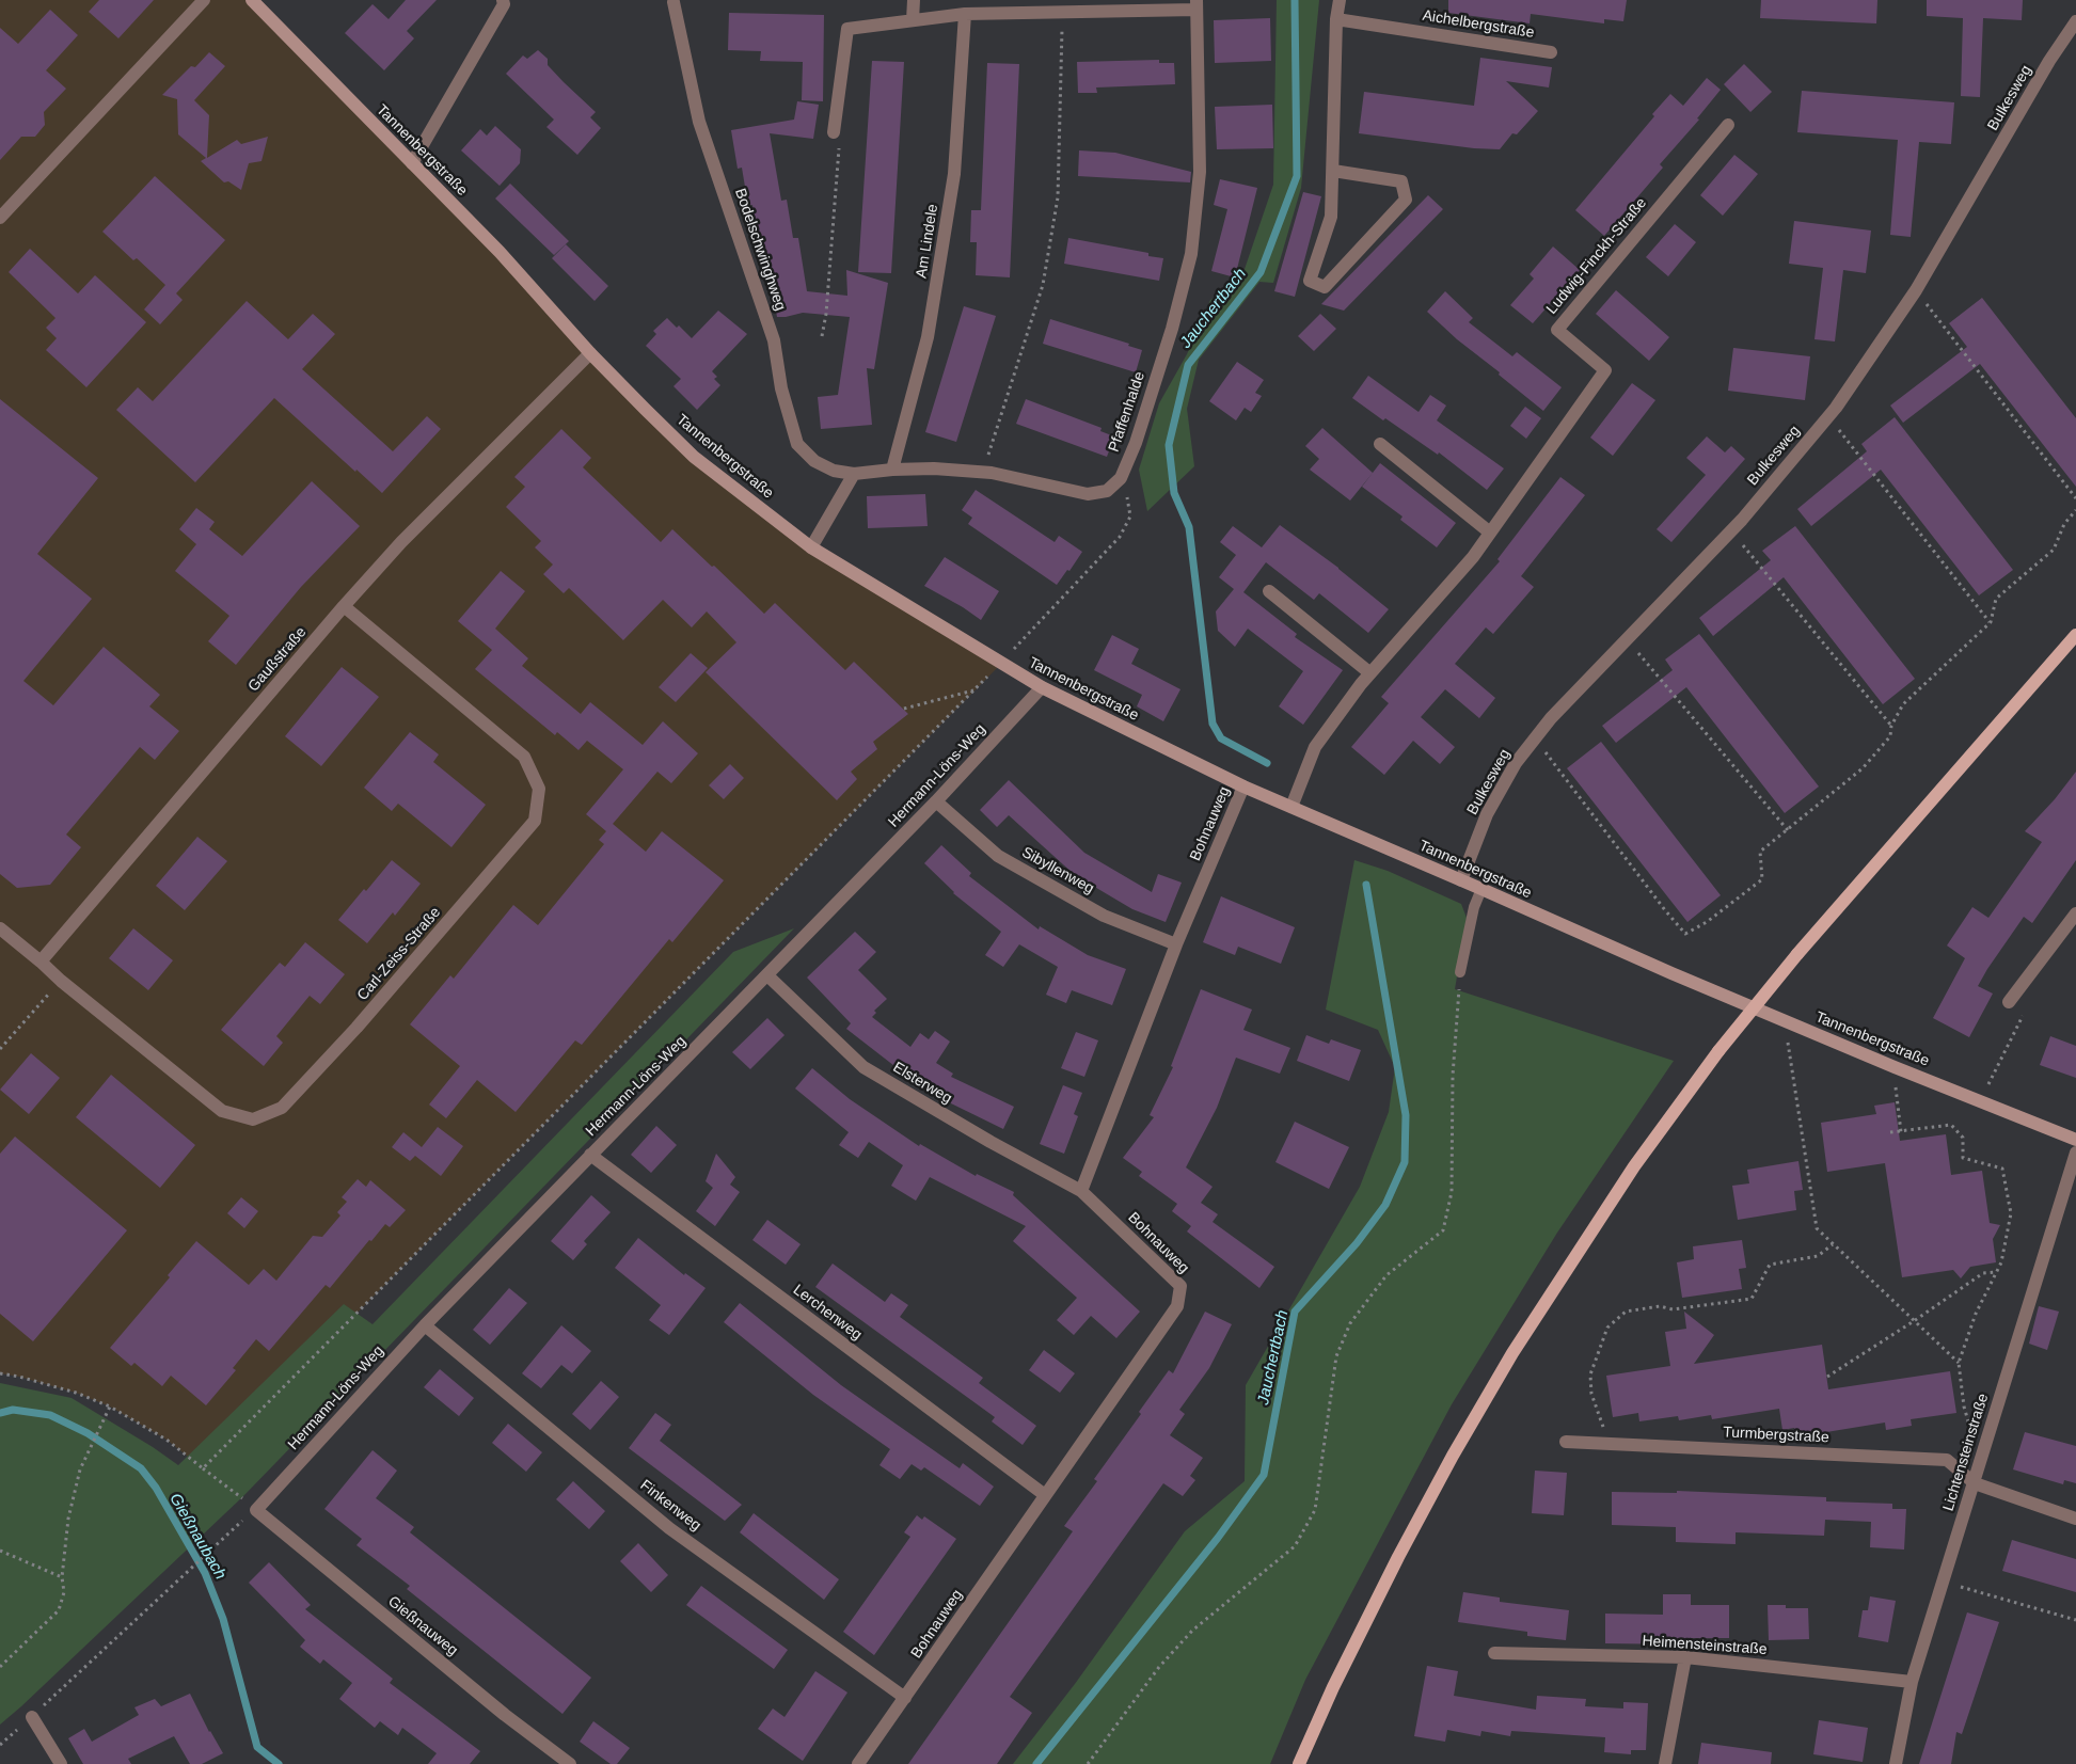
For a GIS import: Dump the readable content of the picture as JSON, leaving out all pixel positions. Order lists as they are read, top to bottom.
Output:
{
  "streets": {
    "street": [
      "Aichelbergstraße",
      "Bulkesweg",
      "Tannenbergstraße",
      "Am Lindele",
      "Bodelschwinghweg",
      "Ludwig-Finckh-Straße",
      "Pfaffenhalde",
      "Gaußstraße",
      "Hermann-Löns-Weg",
      "Bohnauweg",
      "Sibyllenweg",
      "Carl-Zeiss-Straße",
      "Elsterweg",
      "Lerchenweg",
      "Turmbergstraße",
      "Lichtensteinstraße",
      "Finkenweg",
      "Gießnauweg",
      "Heimensteinstraße"
    ]
  },
  "crossings": [
    ["Bulkesweg", "Tannenbergstraße"],
    ["Tannenbergstraße", "Ludwig-Finckh-Straße"],
    ["Tannenbergstraße", "Gaußstraße"],
    ["Tannenbergstraße", "Hermann-Löns-Weg"],
    ["Tannenbergstraße", "Bohnauweg"],
    ["Gaußstraße", "Carl-Zeiss-Straße"],
    ["Hermann-Löns-Weg", "Sibyllenweg"],
    ["Hermann-Löns-Weg", "Elsterweg"],
    ["Hermann-Löns-Weg", "Lerchenweg"],
    ["Hermann-Löns-Weg", "Finkenweg"],
    ["Hermann-Löns-Weg", "Gießnauweg"],
    ["Bohnauweg", "Sibyllenweg"],
    ["Bohnauweg", "Elsterweg"],
    ["Bohnauweg", "Lerchenweg"],
    ["Bohnauweg", "Finkenweg"],
    ["Turmbergstraße", "Lichtensteinstraße"],
    ["Lichtensteinstraße", "Heimensteinstraße"]
  ],
  "water": ["Jauchertbach", "Gießnaubach"]
}
